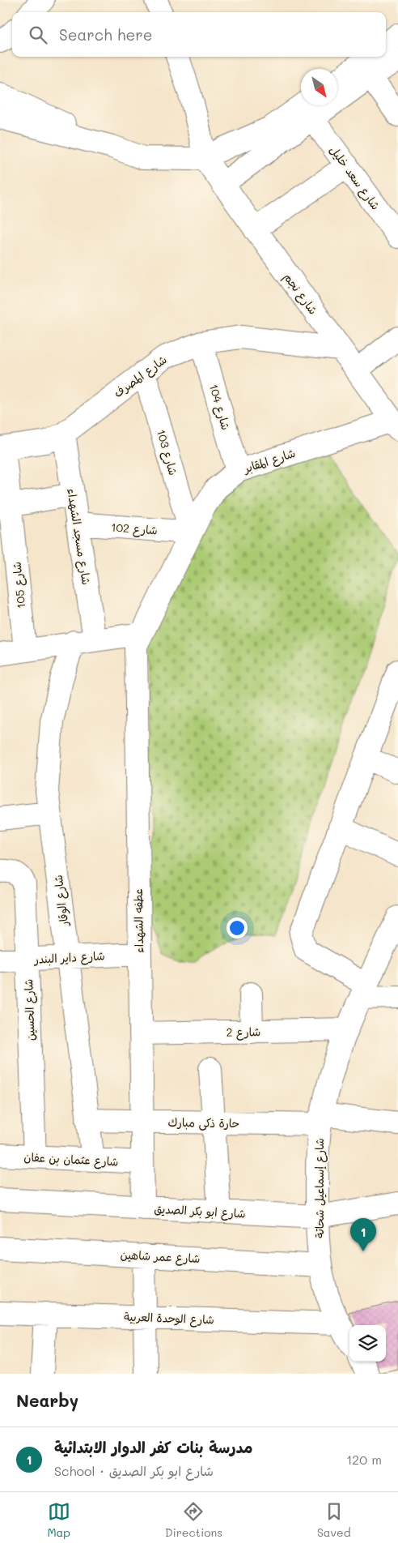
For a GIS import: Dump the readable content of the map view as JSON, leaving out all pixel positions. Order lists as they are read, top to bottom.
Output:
{
  "streets": {
    "street": [
      "شارع سعد خليل",
      "شارع نجم",
      "شارع المصرف",
      "شارع 104",
      "شارع 103",
      "شارع المقابر",
      "شارع 102",
      "شارع مسجد الشهداء",
      "شارع 105",
      "شارع الوقار",
      "عطفه الشهداء",
      "شارع داير البندر",
      "شارع الحسين",
      "شارع 2",
      "حارة ذكى مبارك",
      "شارع عثمان بن عفان",
      "شارع إسماعيل شحاتة",
      "شارع ابو بكر الصديق",
      "شارع عمر شاهين",
      "شارع الوحدة العربية"
    ]
  },
  "crossings": [
    ["شارع نجم", "شارع المصرف"],
    ["شارع نجم", "شارع المقابر"],
    ["شارع المصرف", "شارع 104"],
    ["شارع المصرف", "شارع 103"],
    ["شارع المصرف", "شارع مسجد الشهداء"],
    ["شارع المصرف", "شارع 105"],
    ["شارع 104", "شارع المقابر"],
    ["شارع 103", "شارع المقابر"],
    ["شارع 103", "شارع 102"],
    ["شارع المقابر", "شارع 102"],
    ["شارع المقابر", "عطفه الشهداء"],
    ["شارع 102", "شارع مسجد الشهداء"],
    ["شارع مسجد الشهداء", "شارع الوقار"],
    ["شارع الوقار", "شارع داير البندر"],
    ["شارع الوقار", "حارة ذكى مبارك"],
    ["شارع الوقار", "شارع عثمان بن عفان"],
    ["عطفه الشهداء", "شارع داير البندر"],
    ["عطفه الشهداء", "شارع 2"],
    ["عطفه الشهداء", "حارة ذكى مبارك"],
    ["عطفه الشهداء", "شارع عثمان بن عفان"],
    ["عطفه الشهداء", "شارع ابو بكر الصديق"],
    ["شارع داير البندر", "شارع الحسين"],
    ["شارع الحسين", "شارع عثمان بن عفان"],
    ["شارع 2", "شارع إسماعيل شحاتة"],
    ["حارة ذكى مبارك", "شارع إسماعيل شحاتة"],
    ["شارع إسماعيل شحاتة", "شارع ابو بكر الصديق"],
    ["شارع إسماعيل شحاتة", "شارع عمر شاهين"],
    ["شارع إسماعيل شحاتة", "شارع الوحدة العربية"]
  ],
  "north": "bottom right",
  "page": {
    "search": "Search here",
    "pins": "1",
    "heading": "Nearby",
    "list": [
      {
        "mark": "1",
        "name": "مدرسة بنات كفر الدوار الابتدائية",
        "note": "School · شارع ابو بكر الصديق",
        "value": "120 m"
      }
    ],
    "nav": ["Map", "Directions", "Saved"]
  }
}
